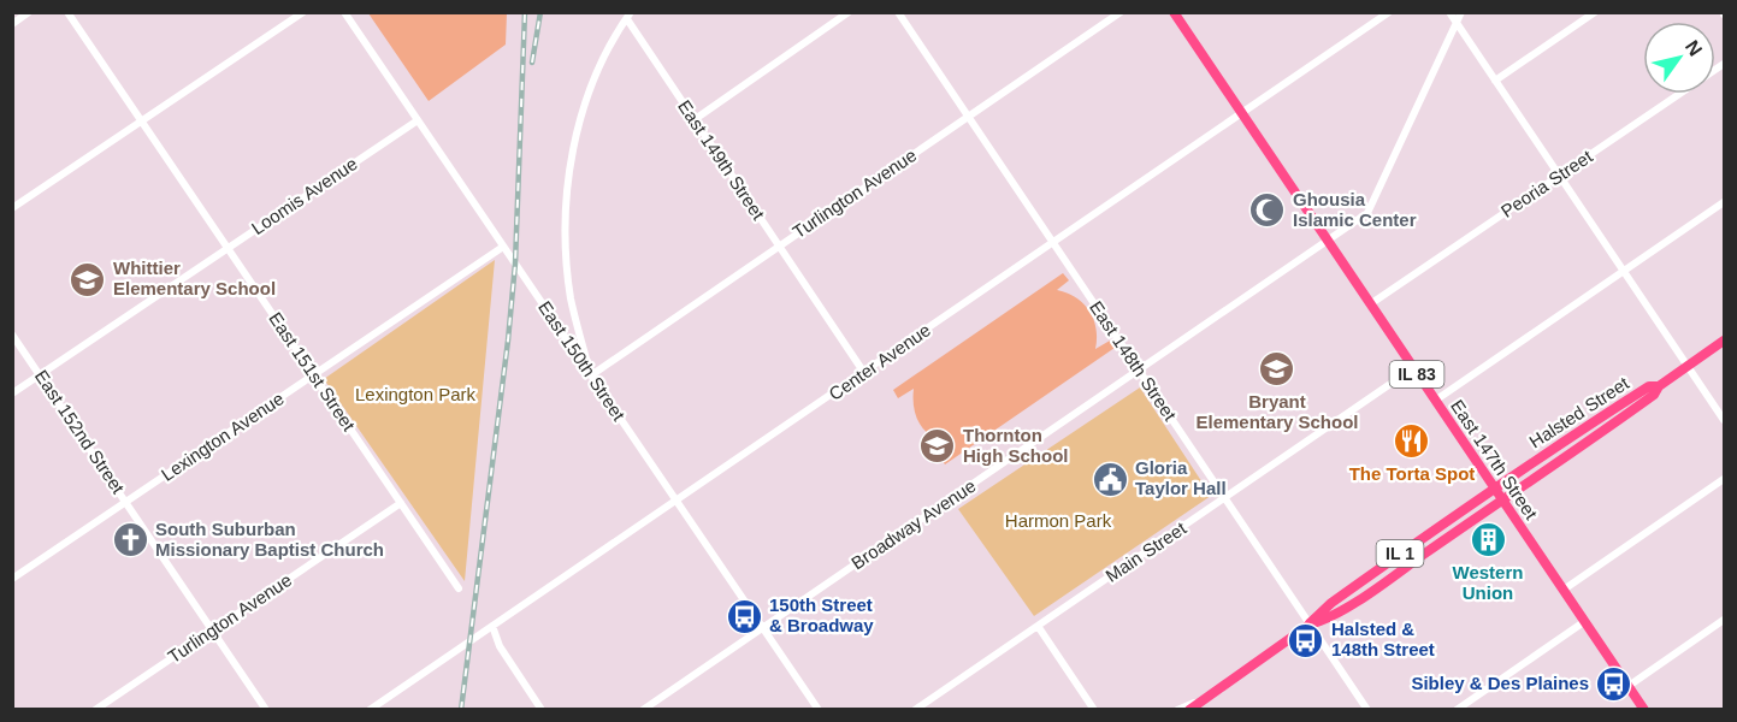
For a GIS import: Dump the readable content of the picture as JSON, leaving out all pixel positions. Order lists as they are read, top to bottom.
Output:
{
  "streets": {
    "main road": [
      "IL 83",
      "Halsted Street",
      "East 147th Street",
      "IL 1"
    ],
    "street": [
      "East 149th Street",
      "Peoria Street",
      "Turlington Avenue",
      "Loomis Avenue",
      "East 150th Street",
      "East 148th Street",
      "Center Avenue",
      "East 151st Street",
      "East 152nd Street",
      "Lexington Avenue",
      "Broadway Avenue",
      "Main Street"
    ]
  },
  "crossings": [
    ["East 149th Street", "Turlington Avenue"],
    ["East 149th Street", "Center Avenue"],
    ["Peoria Street", "East 147th Street"],
    ["Turlington Avenue", "East 150th Street"],
    ["Turlington Avenue", "East 148th Street"],
    ["Turlington Avenue", "East 151st Street"],
    ["Turlington Avenue", "East 152nd Street"],
    ["Loomis Avenue", "East 150th Street"],
    ["Loomis Avenue", "East 151st Street"],
    ["Loomis Avenue", "East 152nd Street"],
    ["East 150th Street", "Center Avenue"],
    ["East 150th Street", "Lexington Avenue"],
    ["East 150th Street", "Broadway Avenue"],
    ["East 148th Street", "Center Avenue"],
    ["East 148th Street", "Halsted Street"],
    ["East 148th Street", "Broadway Avenue"],
    ["East 148th Street", "Main Street"],
    ["Center Avenue", "East 147th Street"],
    ["East 151st Street", "Lexington Avenue"],
    ["Halsted Street", "East 147th Street"],
    ["East 152nd Street", "Lexington Avenue"],
    ["East 147th Street", "Broadway Avenue"],
    ["East 147th Street", "Main Street"]
  ],
  "parks": ["Lexington Park", "Harmon Park"],
  "places": {
    "mosque": ["Ghousia Islamic Center"],
    "school or university": ["Whittier Elementary School", "Bryant Elementary School", "Thornton High School"],
    "restaurant": ["The Torta Spot"],
    "public building": ["Gloria Taylor Hall"],
    "church": ["South Suburban Missionary Baptist Church"],
    "building": ["Western Union"],
    "bus stop": ["150th Street & Broadway", "Halsted & 148th Street", "Sibley & Des Plaines"]
  },
  "north": "top right"
}
